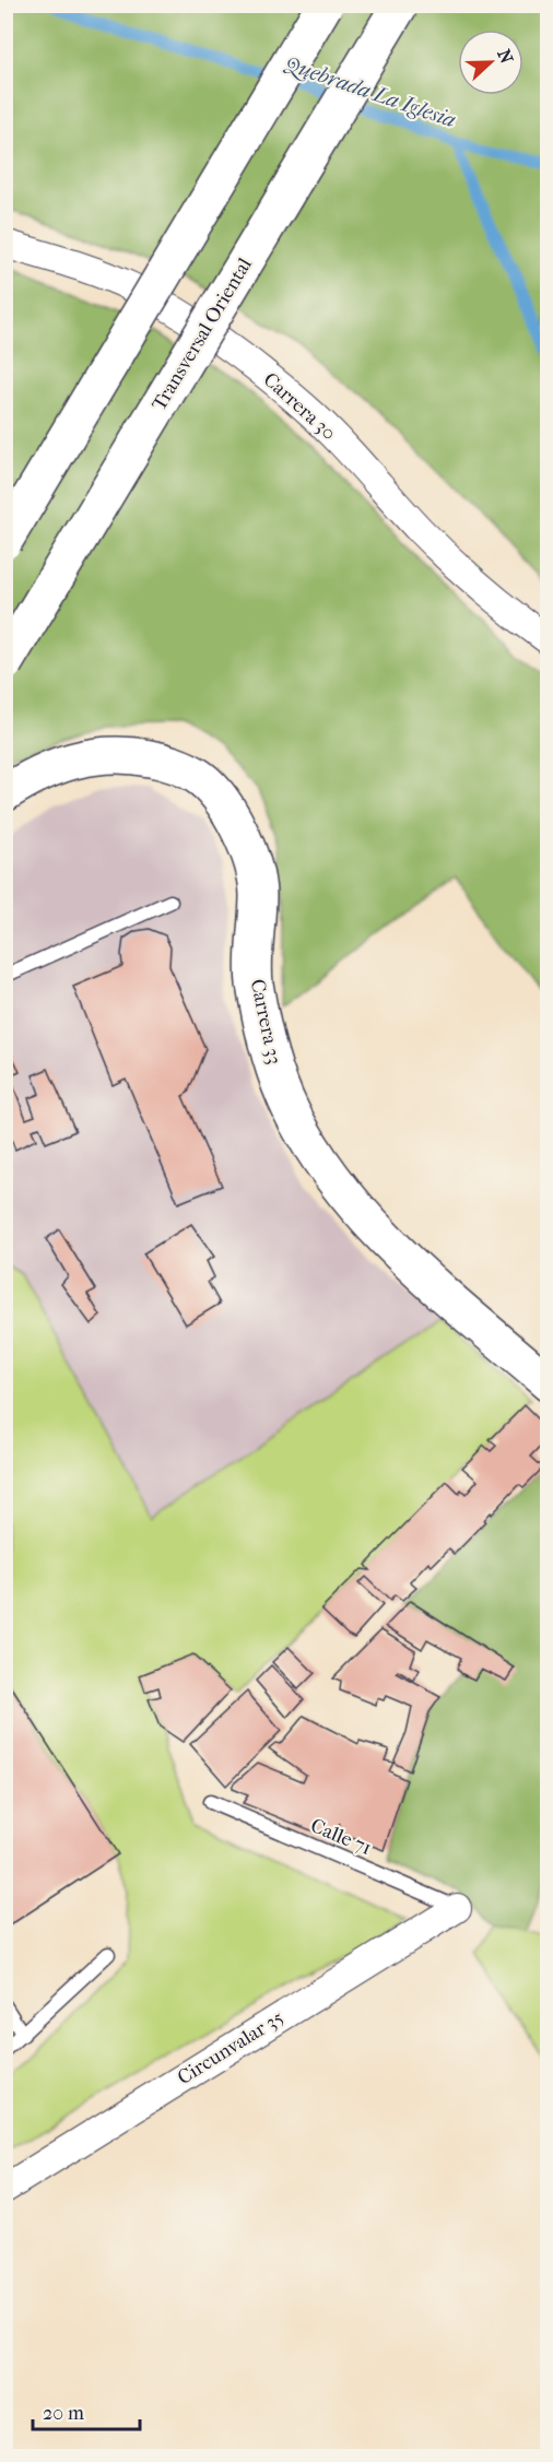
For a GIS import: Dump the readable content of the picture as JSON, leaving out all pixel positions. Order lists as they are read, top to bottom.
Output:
{
  "streets": {
    "main road": ["Transversal Oriental", "Carrera 33"],
    "street": ["Carrera 30", "Circunvalar 35"],
    "lane": ["Calle 71"]
  },
  "crossings": [
    ["Calle 71", "Circunvalar 35"]
  ],
  "water": ["Quebrada La Iglesia"],
  "scale_bar": "20 m",
  "north": "right"
}
